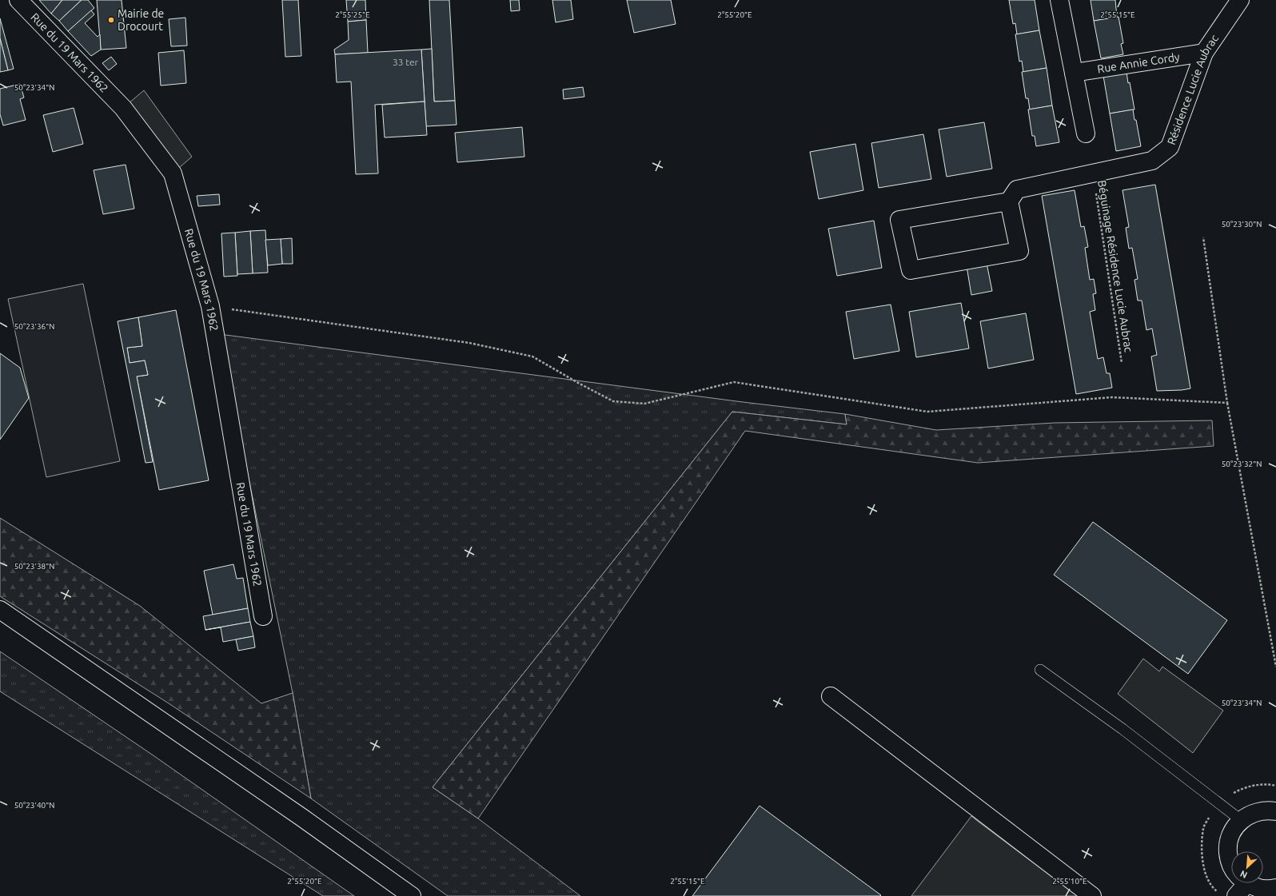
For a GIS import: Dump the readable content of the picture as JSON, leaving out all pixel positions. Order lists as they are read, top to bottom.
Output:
{
  "streets": {
    "street": ["Rue du 19 Mars 1962", "Rue Annie Cordy", "Résidence Lucie Aubrac"],
    "path": ["Béguinage Résidence Lucie Aubrac"]
  },
  "crossings": [
    ["Rue Annie Cordy", "Résidence Lucie Aubrac"],
    ["Résidence Lucie Aubrac", "Béguinage Résidence Lucie Aubrac"]
  ],
  "places": ["Mairie de Drocourt"],
  "house_numbers": ["33 ter"],
  "north": "bottom left",
  "coordinates": [
    "2°55'25\"E",
    "2°55'20\"E",
    "2°55'15\"E",
    "50°23'34\"N",
    "50°23'30\"N",
    "50°23'36\"N",
    "50°23'32\"N",
    "50°23'38\"N",
    "50°23'40\"N",
    "2°55'10\"E"
  ]
}
